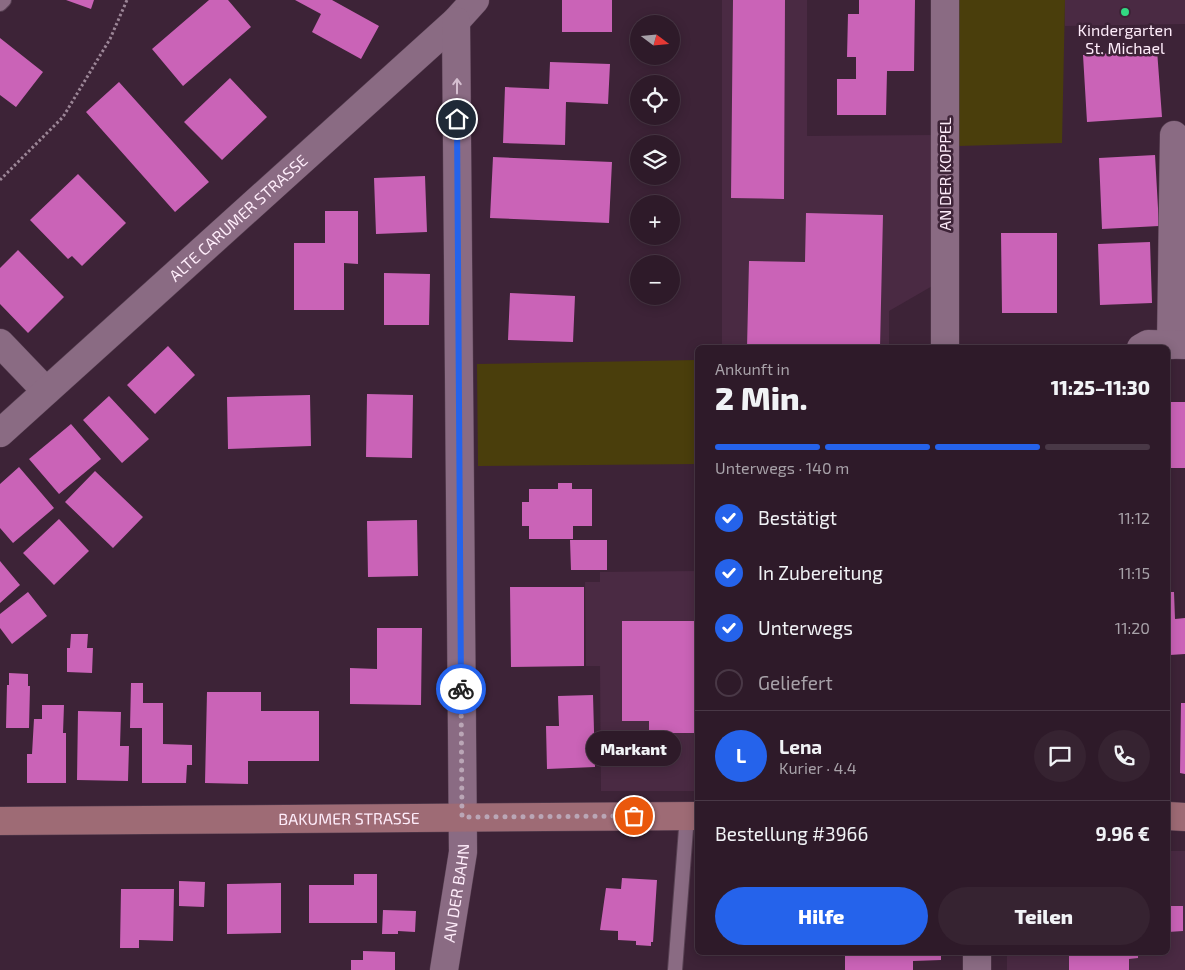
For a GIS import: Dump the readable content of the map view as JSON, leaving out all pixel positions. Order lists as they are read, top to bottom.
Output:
{
  "streets": {
    "main road": ["BAKUMER STRASSE"],
    "street": ["AN DER KOPPEL", "ALTE CARUMER STRASSE", "AN DER BAHN"]
  },
  "crossings": [
    ["ALTE CARUMER STRASSE", "AN DER BAHN"],
    ["BAKUMER STRASSE", "AN DER BAHN"]
  ],
  "one_way": ["AN DER BAHN"],
  "places": ["Kindergarten St. Michael", "Markant"],
  "north": "right",
  "page": {
    "map_buttons": ["+", "−"],
    "heading": ["2 Min.", "Ankunft in", "11:25–11:30"],
    "panel": [
      "Lena",
      "Kurier · 4.4",
      "Bestellung #3966",
      "9.96 €"
    ],
    "bar": "Unterwegs · 140 m",
    "list": [
      ["Bestätigt", "11:12"],
      ["In Zubereitung", "11:15"],
      ["Unterwegs", "11:20"],
      "Geliefert"
    ],
    "round": "L",
    "bubble": "Markant",
    "buttons": ["Hilfe", "Teilen"]
  }
}
